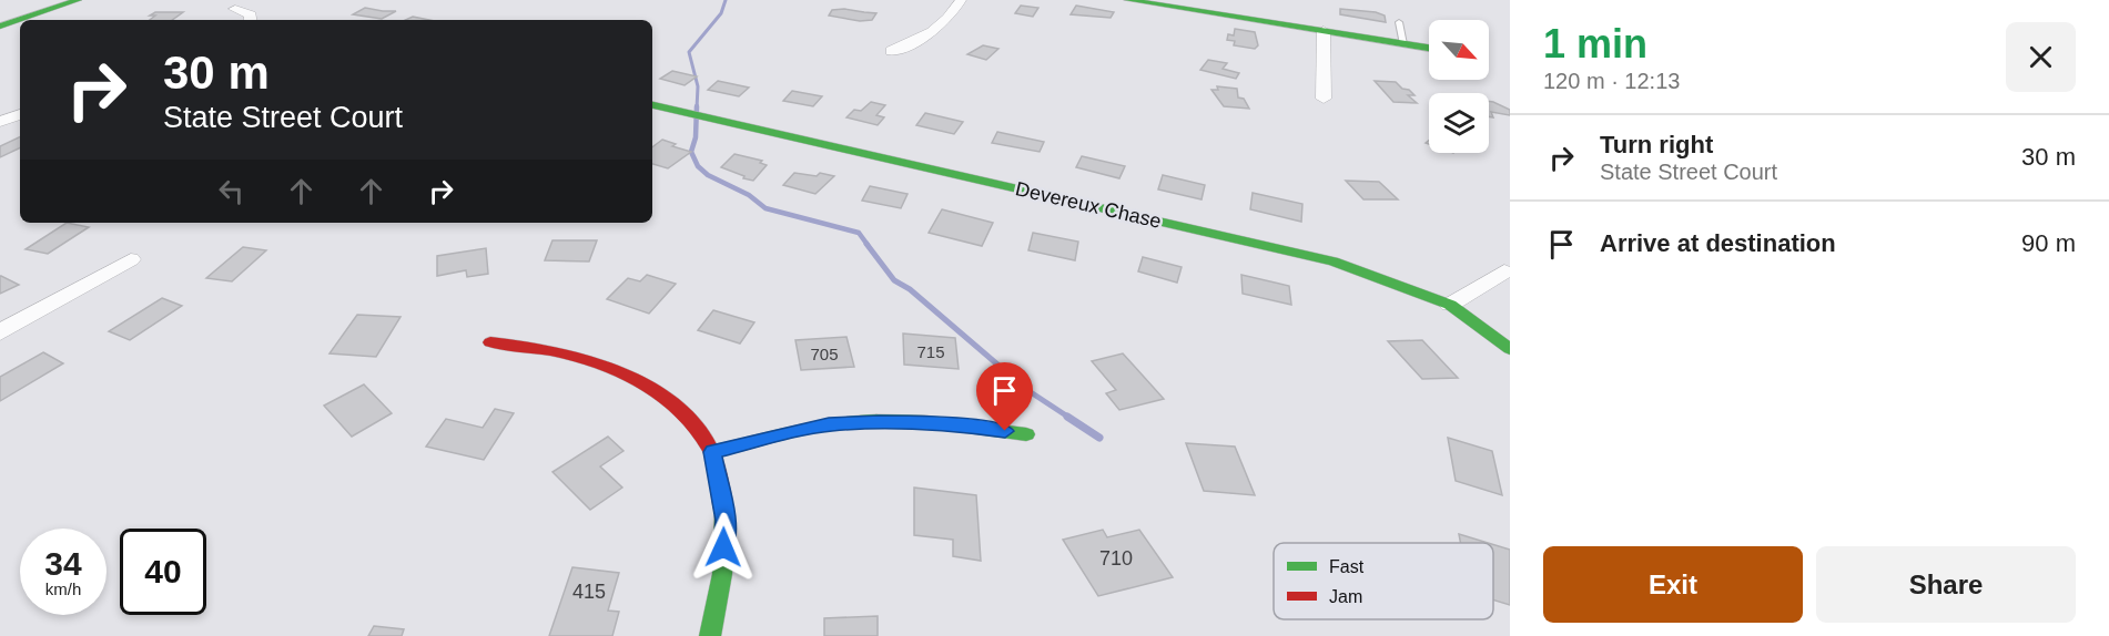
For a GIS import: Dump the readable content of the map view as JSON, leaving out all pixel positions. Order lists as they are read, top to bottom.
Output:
{
  "streets": {
    "street": ["Devereux Chase"]
  },
  "house_numbers": [
    "715",
    "705",
    "710",
    "415"
  ],
  "legend": ["Fast", "Jam"],
  "north": "bottom right",
  "page": {
    "heading": ["1 min", "120 m · 12:13"],
    "turn": ["30 m", "State Street Court"],
    "list": [
      {
        "name": "Turn right",
        "note": "State Street Court",
        "value": "30 m"
      },
      {
        "name": "Arrive at destination",
        "value": "90 m"
      }
    ],
    "speed": "34 km/h",
    "limit": "40",
    "buttons": ["Exit", "Share"]
  }
}
